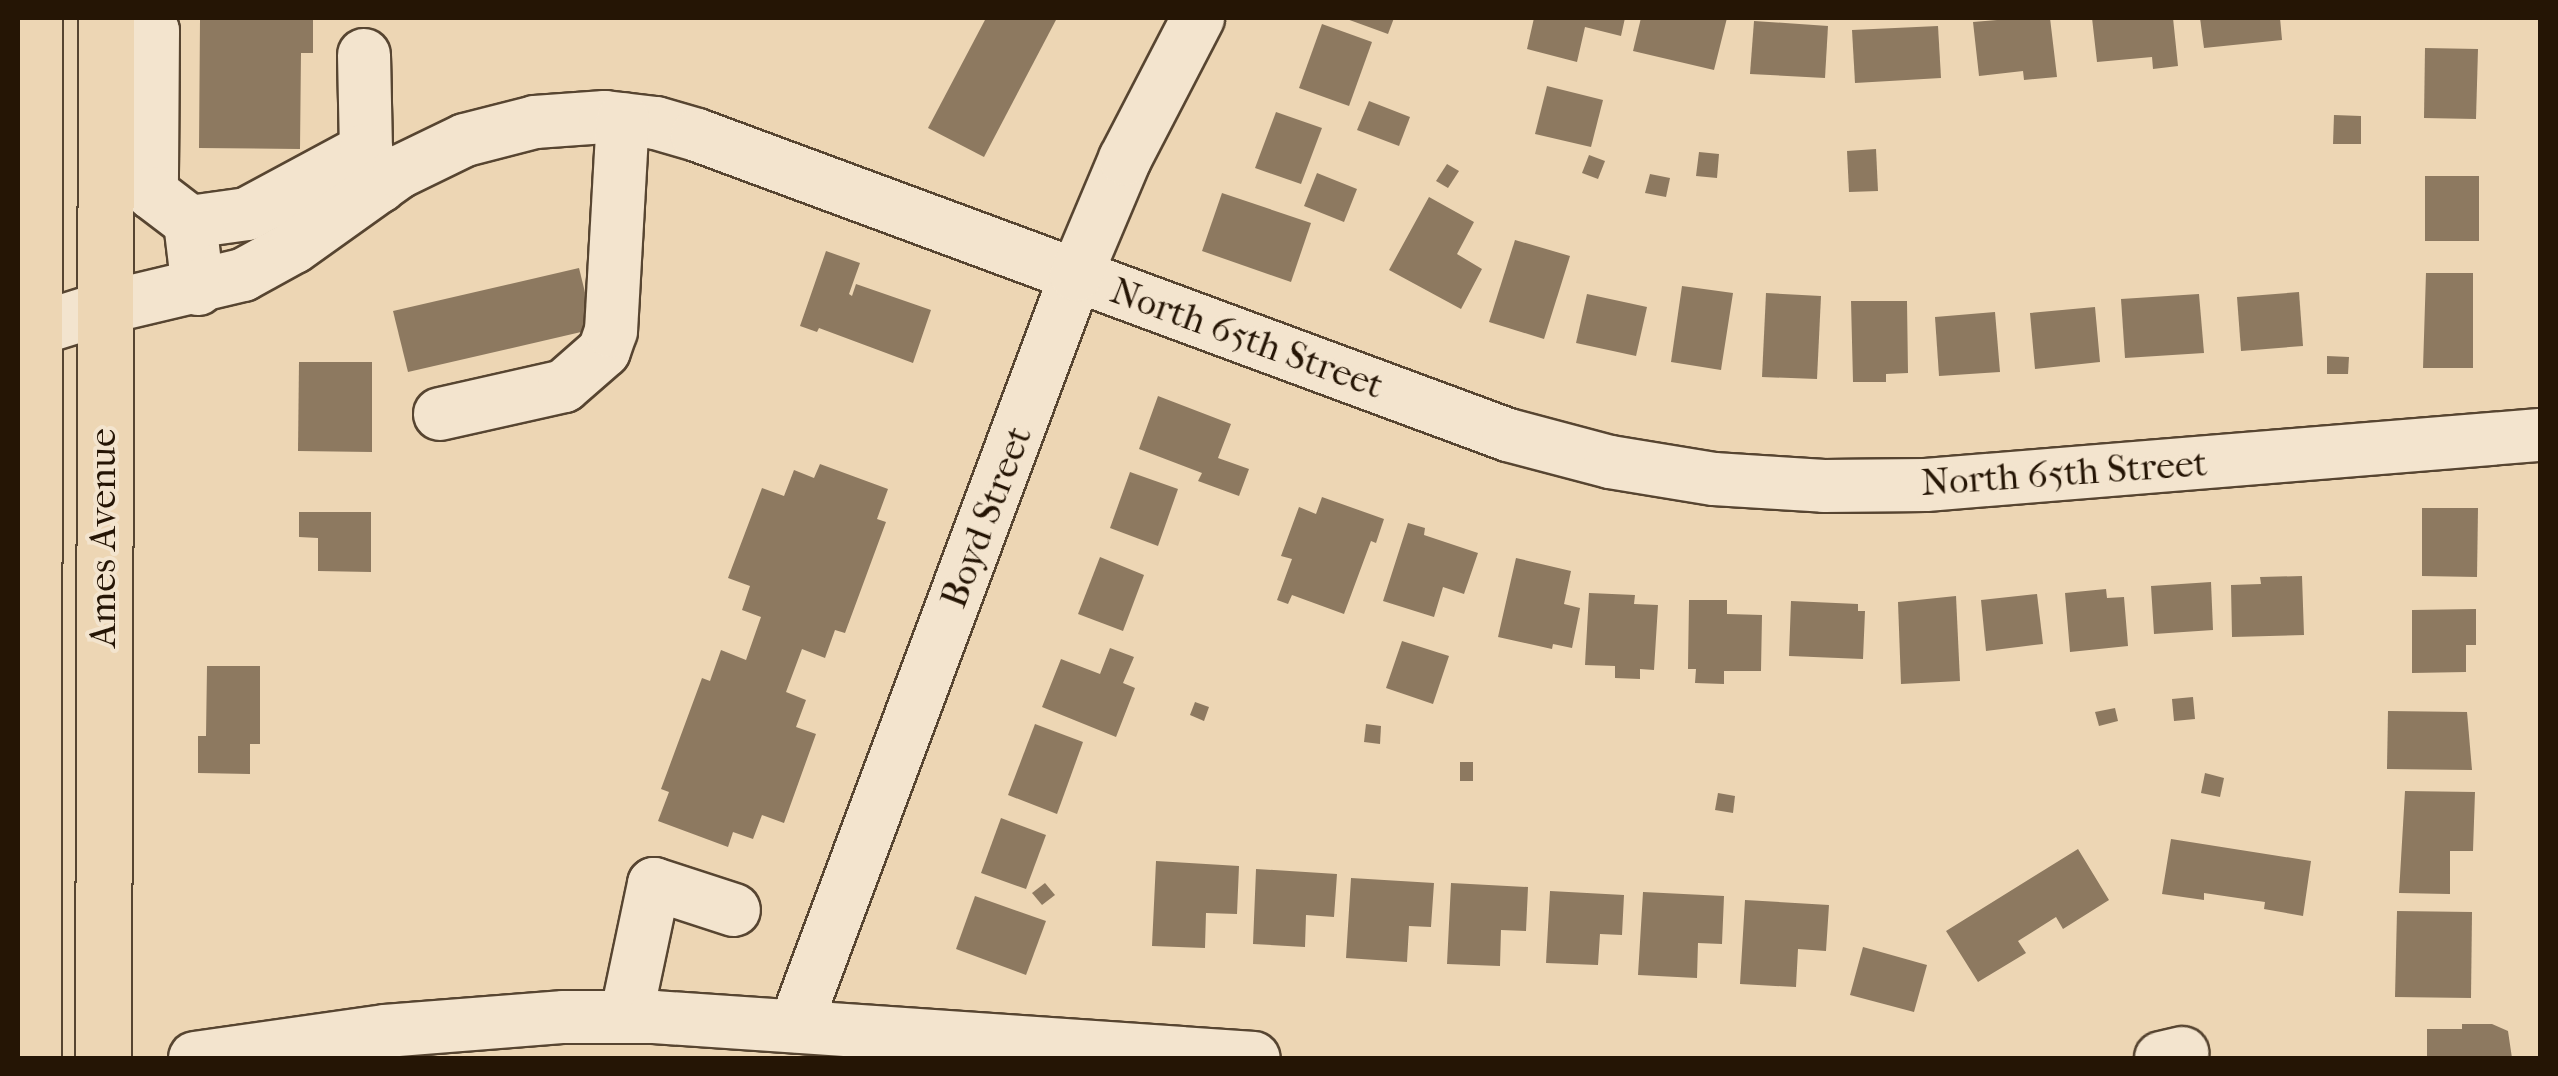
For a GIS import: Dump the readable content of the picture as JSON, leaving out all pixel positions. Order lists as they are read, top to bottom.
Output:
{
  "streets": {
    "main road": ["Ames Avenue"],
    "street": ["North 65th Street", "Boyd Street"]
  },
  "crossings": [
    ["North 65th Street", "Boyd Street"],
    ["North 65th Street", "Ames Avenue"]
  ]
}
